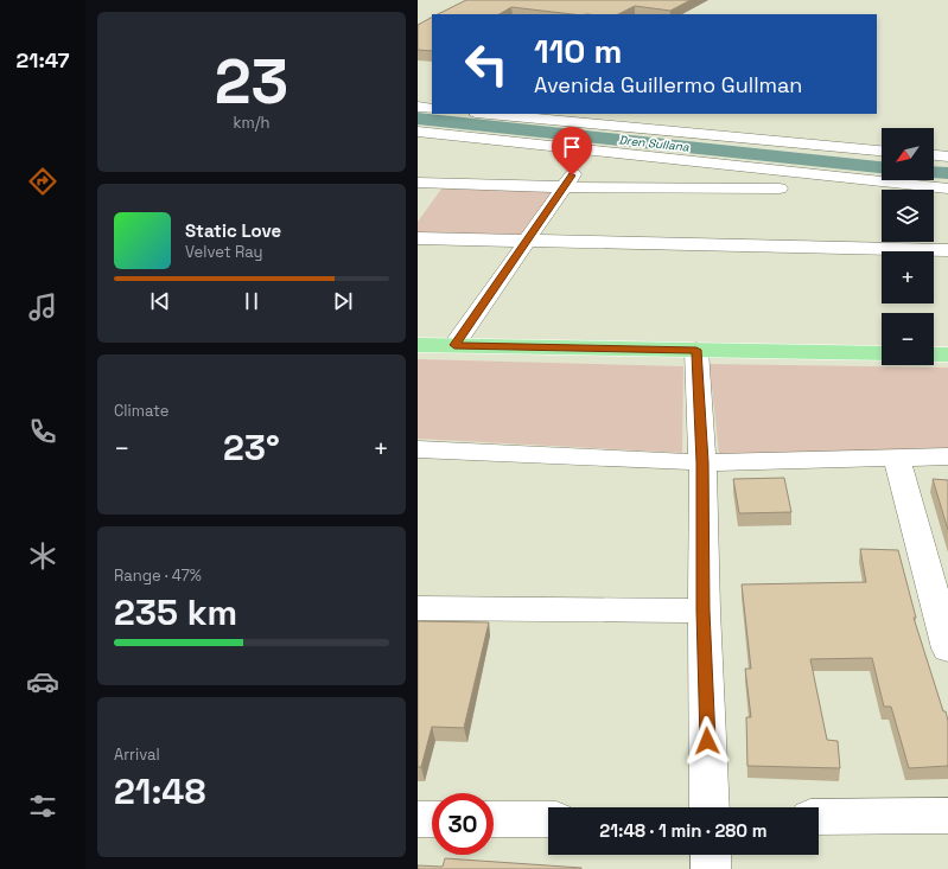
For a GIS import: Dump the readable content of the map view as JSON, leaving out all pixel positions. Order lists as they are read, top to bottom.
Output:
{
  "water": ["Dren Sullana"],
  "north": "bottom left",
  "page": {
    "tabs": "21:47",
    "tile": [
      ["23", "km/h"],
      "Climate",
      ["Range · 47%", "235 km"],
      ["Arrival", "21:48"]
    ],
    "turn": ["110 m", "Avenida Guillermo Gullman"],
    "map_buttons": ["+", "−"],
    "song": ["Static Love", "Velvet Ray"],
    "heat": ["−", "23°", "+"],
    "limit": "30",
    "trip": "21:48 · 1 min · 280 m"
  }
}
